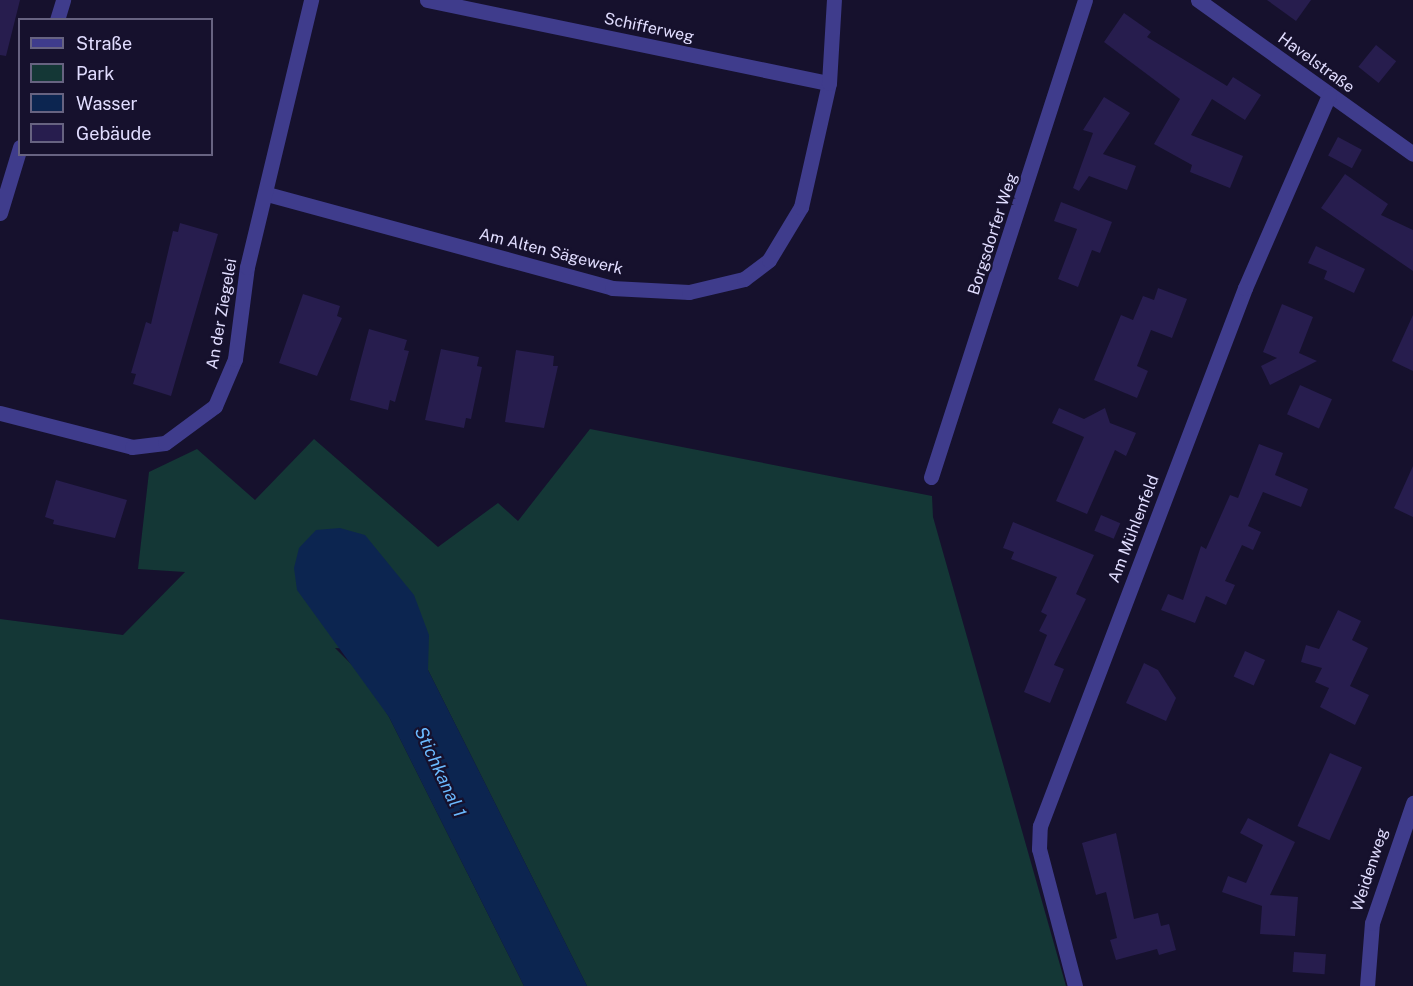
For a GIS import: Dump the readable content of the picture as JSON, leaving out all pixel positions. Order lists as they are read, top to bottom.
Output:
{
  "streets": {
    "street": [
      "Schifferweg",
      "Havelstraße",
      "Borgsdorfer Weg",
      "Am Alten Sägewerk",
      "An der Ziegelei",
      "Am Mühlenfeld",
      "Weidenweg"
    ]
  },
  "crossings": [
    ["Schifferweg", "Am Alten Sägewerk"],
    ["Havelstraße", "Am Mühlenfeld"],
    ["Am Alten Sägewerk", "An der Ziegelei"]
  ],
  "water": ["Stichkanal 1"],
  "legend": [
    "Straße",
    "Park",
    "Wasser",
    "Gebäude"
  ]
}
